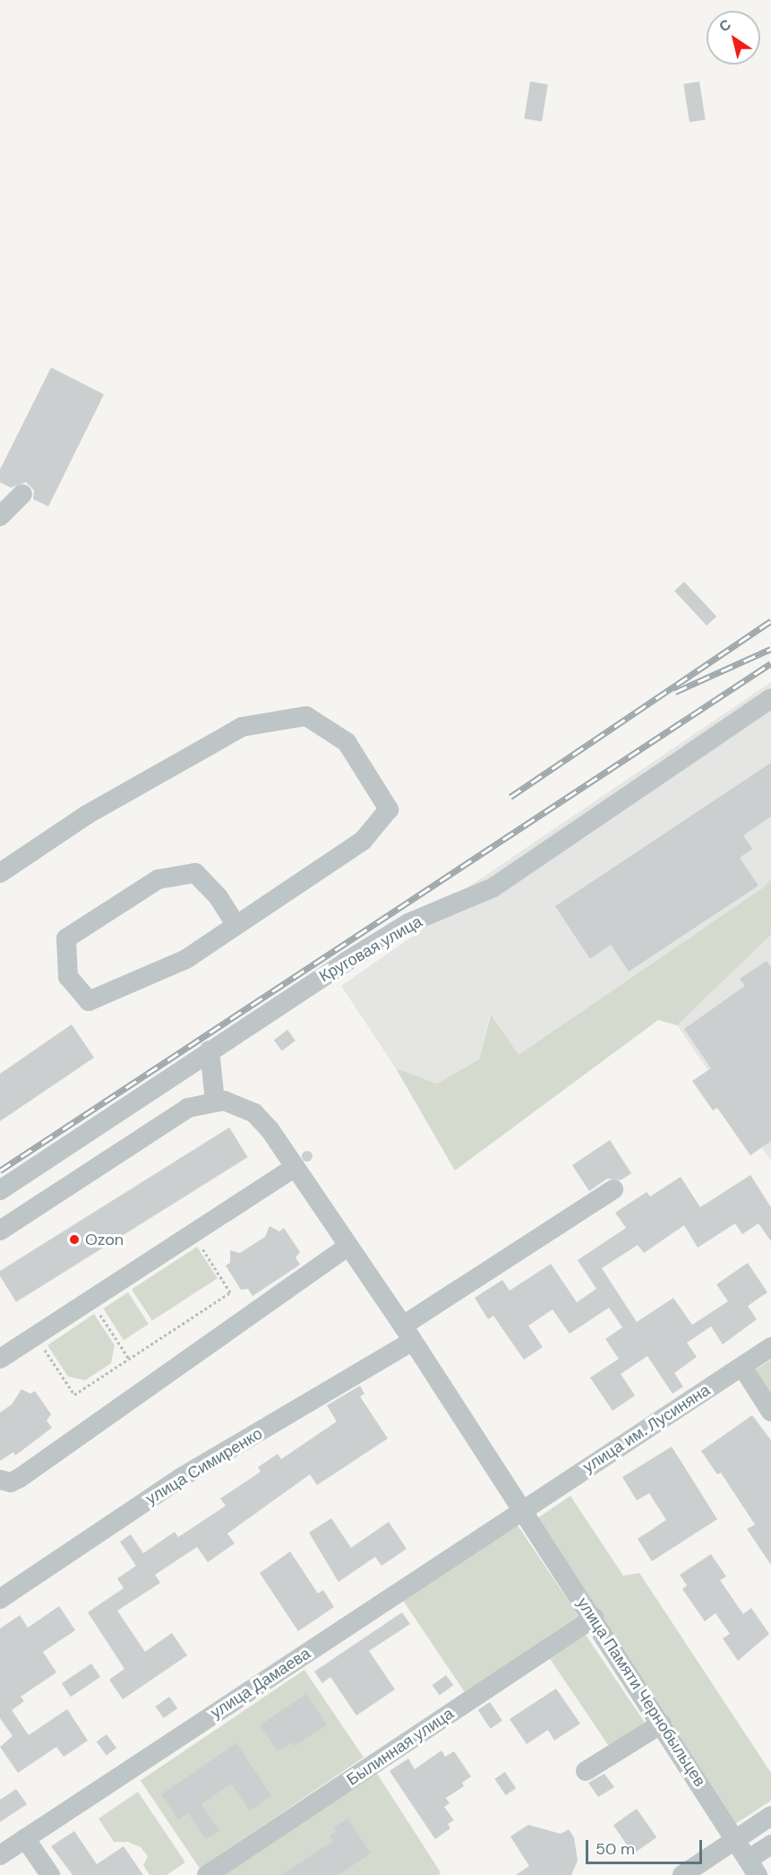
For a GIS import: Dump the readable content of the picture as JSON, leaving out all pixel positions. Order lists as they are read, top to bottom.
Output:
{
  "streets": {
    "street": [
      "Круговая улица",
      "улица им. Лусиняна",
      "улица Симиренко",
      "улица Дамаева",
      "улица Памяти Чернобыльцев",
      "Былинная улица"
    ]
  },
  "crossings": [
    ["улица им. Лусиняна", "улица Дамаева"],
    ["улица им. Лусиняна", "улица Памяти Чернобыльцев"],
    ["улица Симиренко", "улица Памяти Чернобыльцев"],
    ["улица Дамаева", "улица Памяти Чернобыльцев"],
    ["улица Памяти Чернобыльцев", "Былинная улица"]
  ],
  "places": ["Ozon"],
  "scale_bar": "50 m",
  "north": "top left"
}
